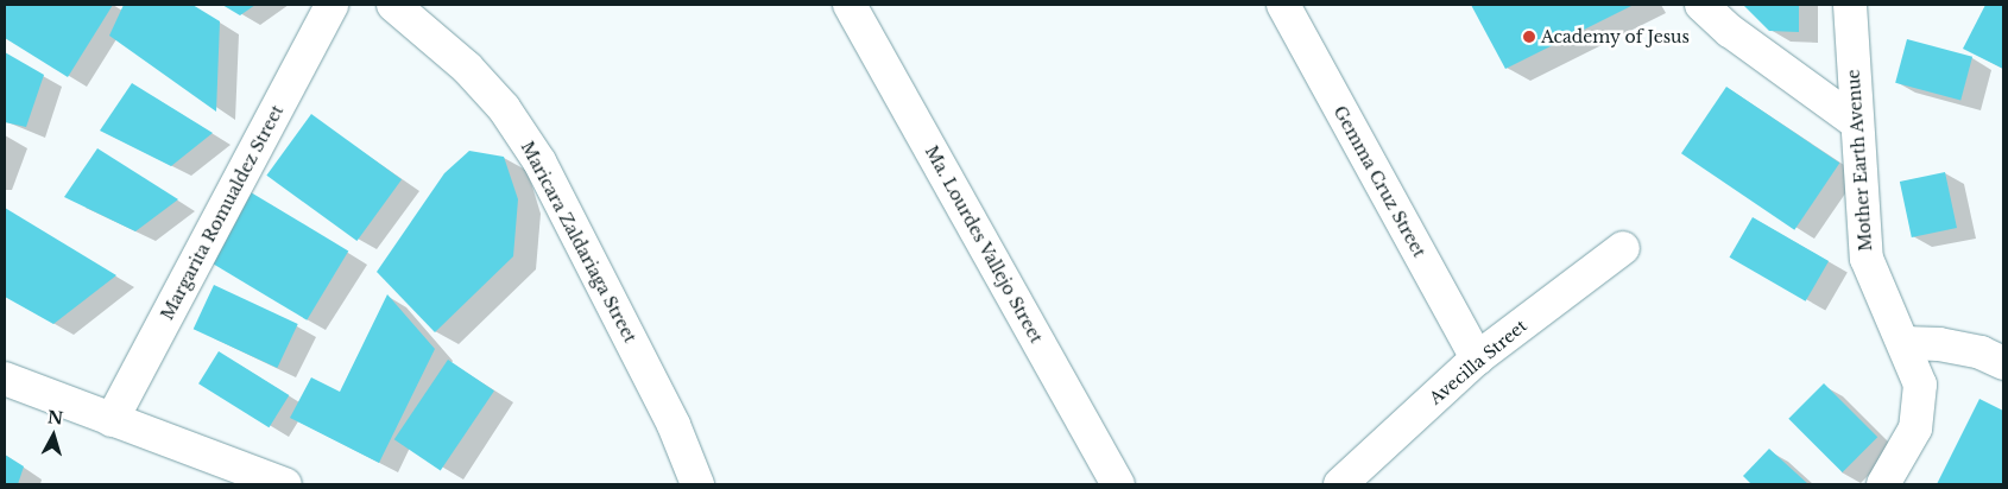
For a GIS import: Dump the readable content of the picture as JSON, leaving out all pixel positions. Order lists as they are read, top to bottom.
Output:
{
  "streets": {
    "street": [
      "Mother Earth Avenue",
      "Gemma Cruz Street",
      "Margarita Romualdez Street",
      "Maricara Zaldariaga Street",
      "Ma. Lourdes Vallejo Street",
      "Avecilla Street"
    ]
  },
  "crossings": [
    ["Gemma Cruz Street", "Avecilla Street"]
  ],
  "places": ["Academy of Jesus"],
  "north": "top"
}
